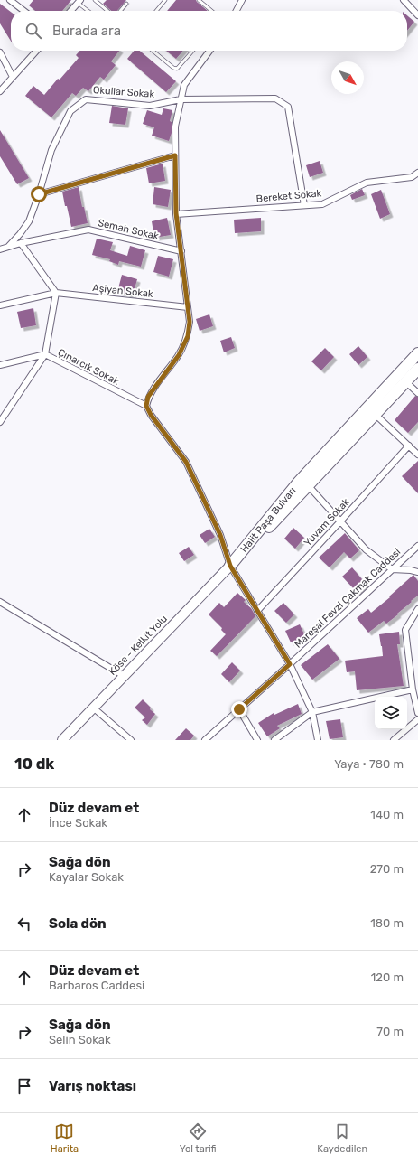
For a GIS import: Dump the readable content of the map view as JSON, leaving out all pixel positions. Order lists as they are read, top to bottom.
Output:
{
  "streets": {
    "highway": ["Halit Paşa Bulvarı"],
    "main road": ["Köse - Kelkit Yolu"],
    "street": [
      "Okullar Sokak",
      "Bereket Sokak",
      "Semah Sokak",
      "Aşiyan Sokak",
      "Çınarcık Sokak",
      "Yuvam Sokak",
      "Mareşal Fevzi Çakmak Caddesi"
    ]
  },
  "crossings": [
    ["Okullar Sokak", "Bereket Sokak"],
    ["Okullar Sokak", "Semah Sokak"],
    ["Halit Paşa Bulvarı", "Köse - Kelkit Yolu"]
  ],
  "north": "bottom right",
  "page": {
    "search": "Burada ara",
    "heading": ["10 dk", "Yaya · 780 m"],
    "list": [
      ["Düz devam et", "İnce Sokak", "140 m"],
      ["Sağa dön", "Kayalar Sokak", "270 m"],
      ["Sola dön", "180 m"],
      ["Düz devam et", "Barbaros Caddesi", "120 m"],
      ["Sağa dön", "Selin Sokak", "70 m"],
      "Varış noktası"
    ],
    "nav": ["Harita", "Yol tarifi", "Kaydedilen"]
  }
}
